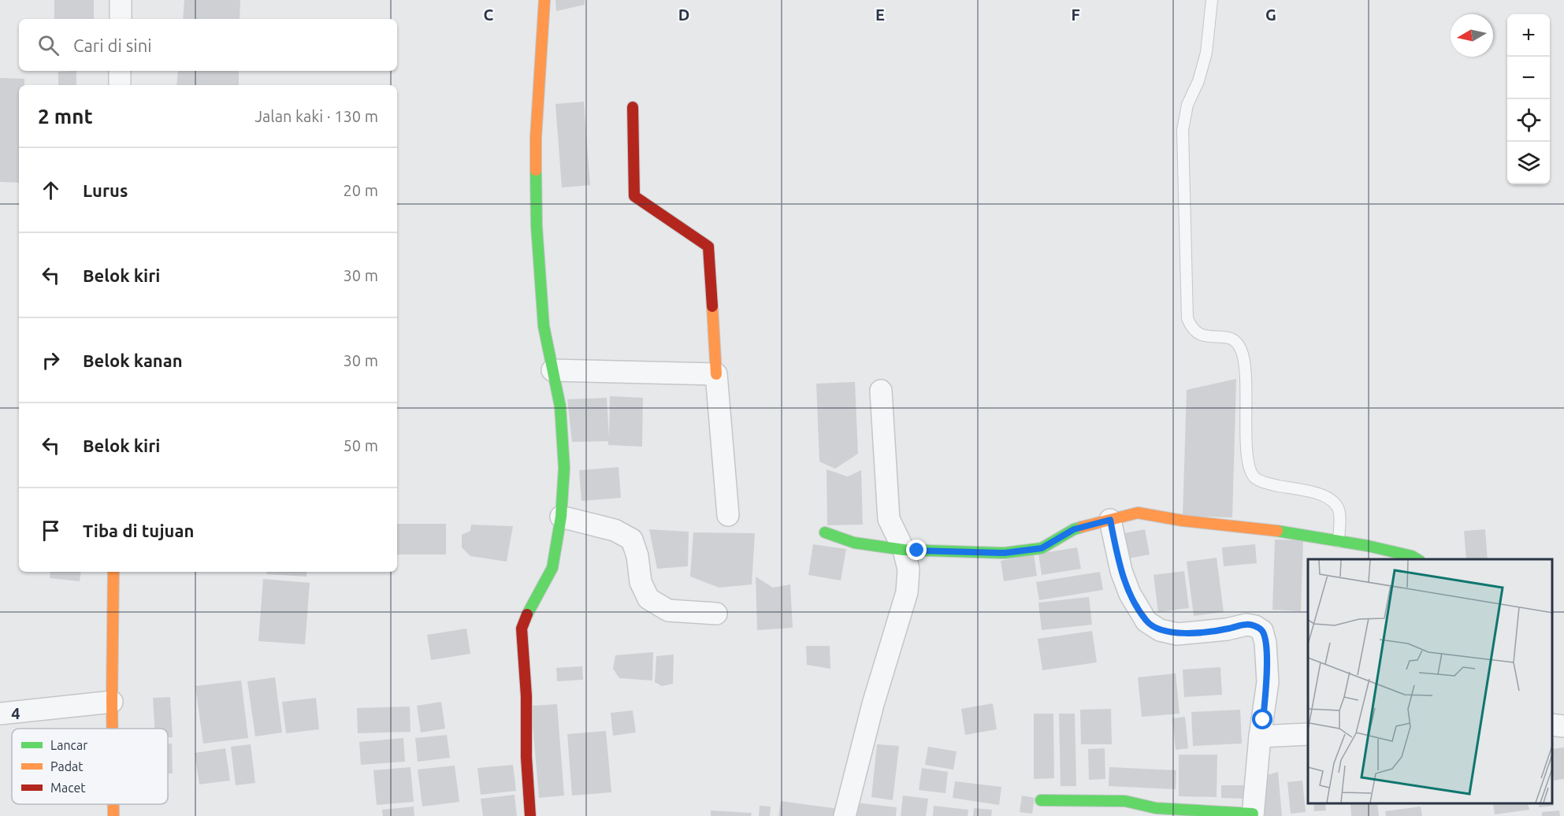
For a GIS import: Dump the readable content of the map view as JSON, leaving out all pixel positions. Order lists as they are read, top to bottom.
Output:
{
  "legend": ["Lancar", "Padat", "Macet"],
  "north": "left",
  "page": {
    "map_buttons": ["+", "−"],
    "search": "Cari di sini",
    "heading": ["2 mnt", "Jalan kaki · 130 m"],
    "list": [
      ["Lurus", "20 m"],
      ["Belok kiri", "30 m"],
      ["Belok kanan", "30 m"],
      ["Belok kiri", "50 m"],
      "Tiba di tujuan"
    ]
  },
  "grid": {
    "columns": [
      "C",
      "D",
      "E",
      "F",
      "G"
    ],
    "rows": ["4"]
  }
}
